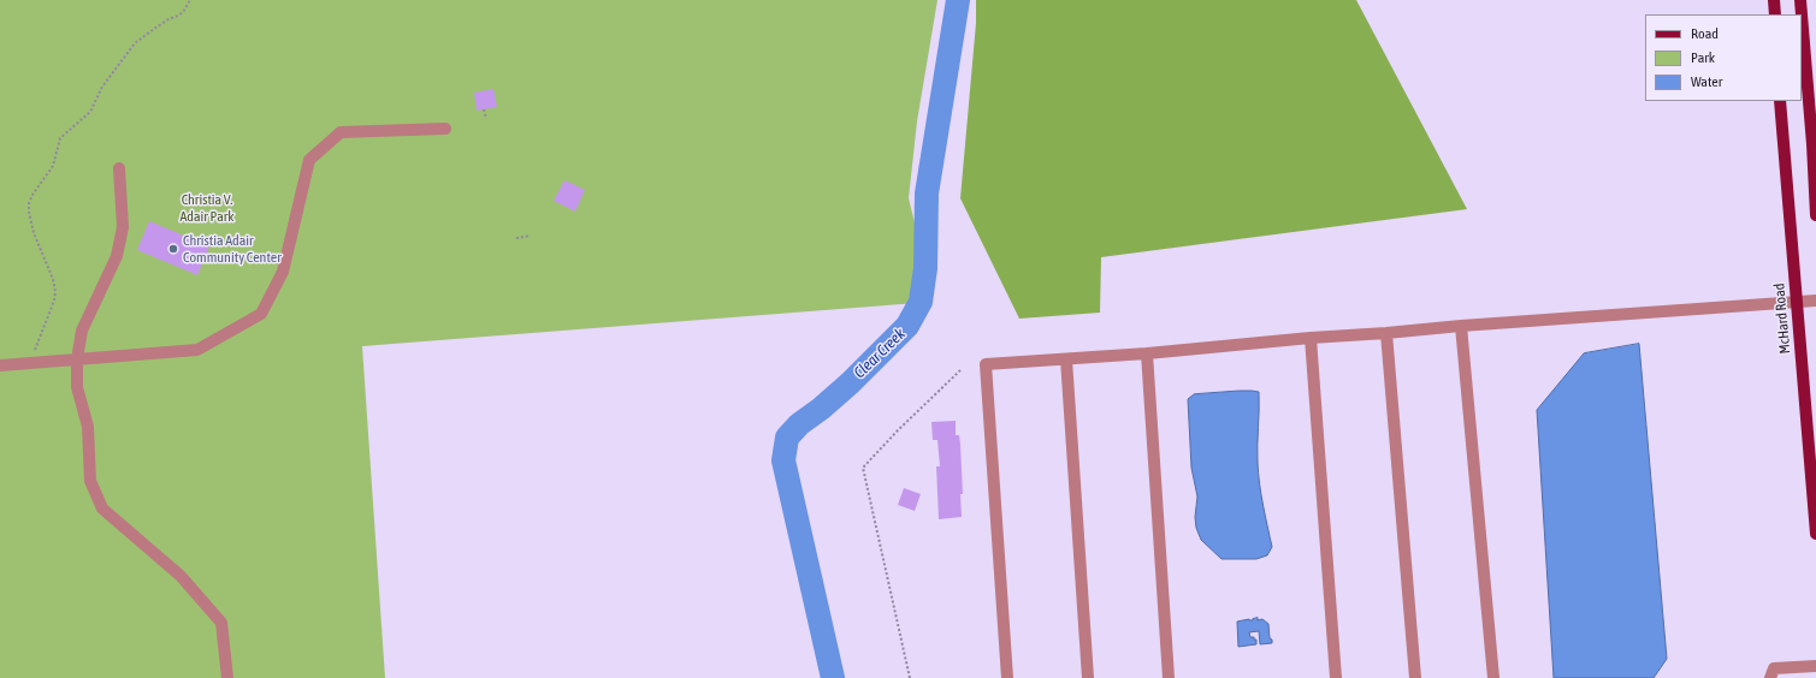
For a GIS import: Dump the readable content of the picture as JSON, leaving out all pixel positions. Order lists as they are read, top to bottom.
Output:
{
  "streets": {
    "main road": ["McHard Road"]
  },
  "water": ["Clear Creek"],
  "parks": ["Christia V. Adair Park"],
  "places": ["Christia Adair Community Center"],
  "legend": ["Road", "Park", "Water"]
}
